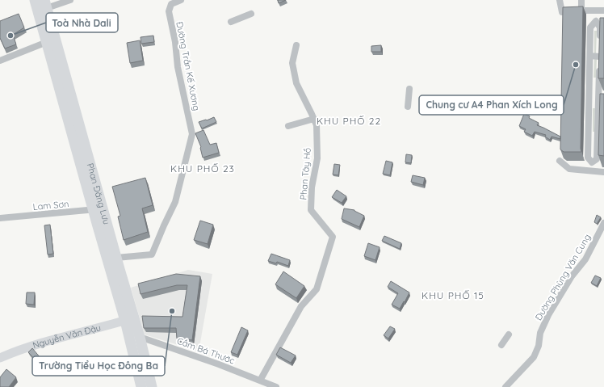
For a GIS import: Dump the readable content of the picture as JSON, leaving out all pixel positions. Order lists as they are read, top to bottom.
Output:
{
  "streets": {
    "main road": ["Phan Đăng Lưu"],
    "street": [
      "Đường Trần Kế Xương",
      "Phan Tây Hồ",
      "Lam Sơn",
      "Đường Phùng Văn Cung",
      "Nguyễn Văn Đậu",
      "Cầm Bá Thước"
    ]
  },
  "crossings": [
    ["Đường Trần Kế Xương", "Phan Đăng Lưu"],
    ["Phan Tây Hồ", "Cầm Bá Thước"],
    ["Phan Đăng Lưu", "Lam Sơn"],
    ["Phan Đăng Lưu", "Nguyễn Văn Đậu"],
    ["Phan Đăng Lưu", "Cầm Bá Thước"]
  ],
  "districts": ["KHU PHỐ 22", "KHU PHỐ 23", "KHU PHỐ 15"],
  "places": ["Toà Nhà Dali", "Chung cư A4 Phan Xích Long", "Trường Tiểu Học Đông Ba"]
}
